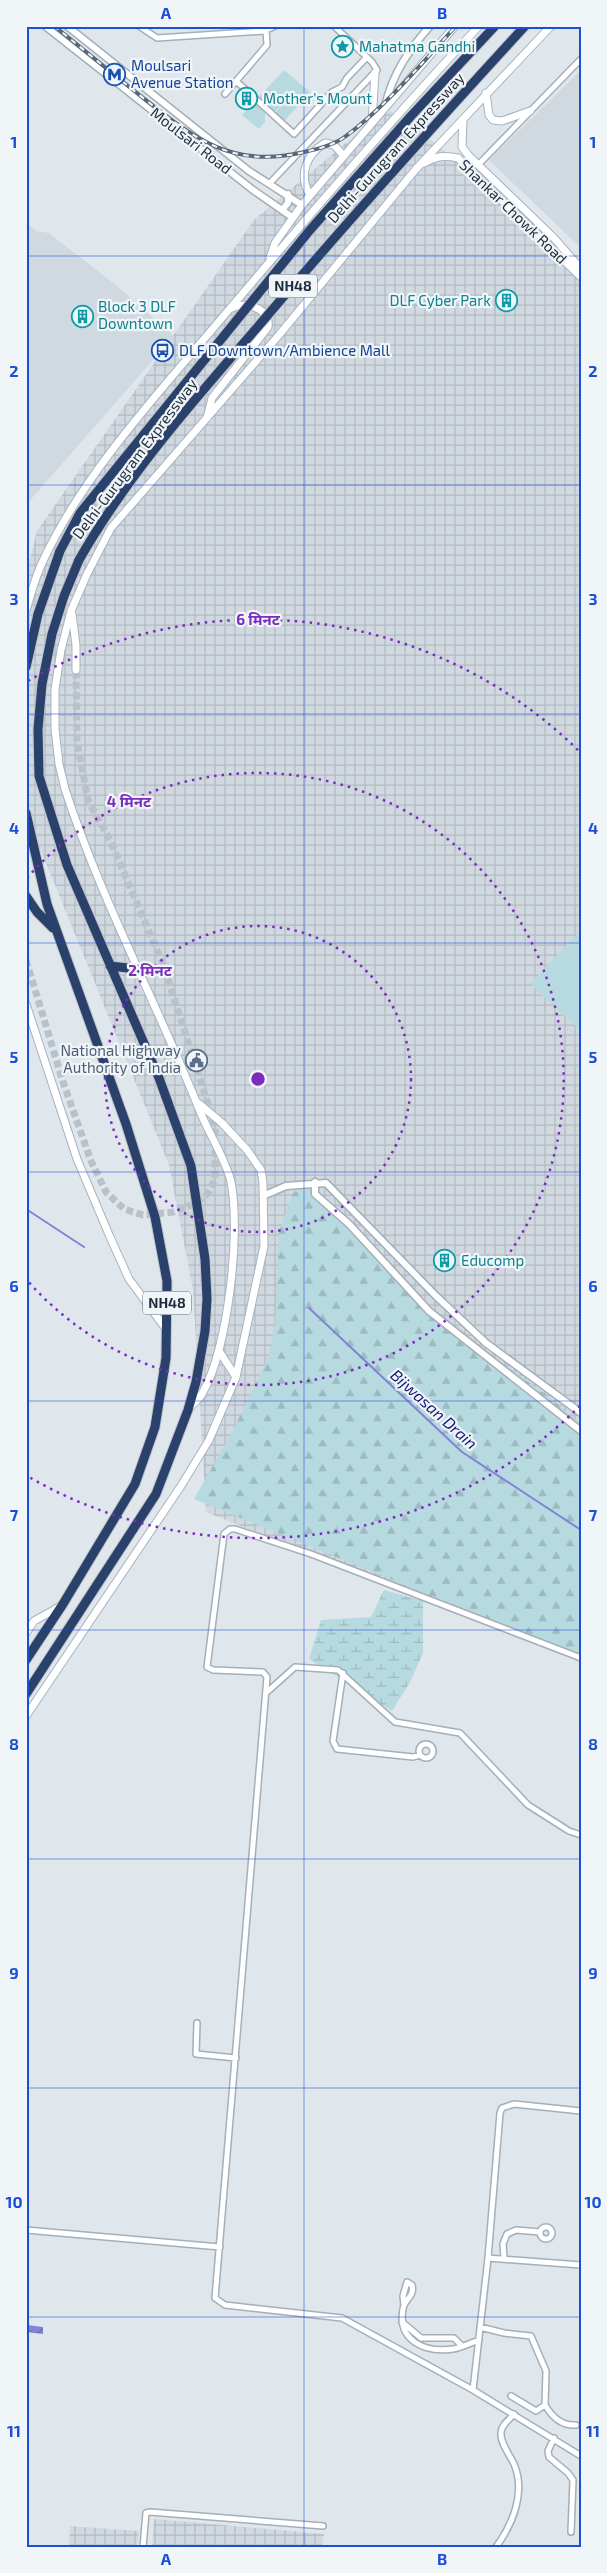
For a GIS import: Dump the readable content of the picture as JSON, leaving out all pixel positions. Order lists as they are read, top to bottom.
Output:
{
  "streets": {
    "highway": ["Delhi-Gurugram Expressway", "NH48"],
    "main road": ["Shankar Chowk Road"],
    "street": ["Moulsari Road"]
  },
  "water": ["Bijwasan Drain"],
  "places": {
    "place": ["Mahatma Gandhi"],
    "metro station": ["Moulsari Avenue Station"],
    "building": [
      "Mother's Mount",
      "DLF Cyber Park",
      "Block 3 DLF Downtown",
      "Educomp"
    ],
    "bus stop": ["DLF Downtown/Ambience Mall"],
    "public building": ["National Highway Authority of India"]
  },
  "grid": {
    "columns": ["A", "B"],
    "rows": [
      "1",
      "2",
      "3",
      "4",
      "5",
      "6",
      "7",
      "8",
      "9",
      "10",
      "11"
    ]
  },
  "rings": ["6 मिनट", "4 मिनट", "2 मिनट"]
}
